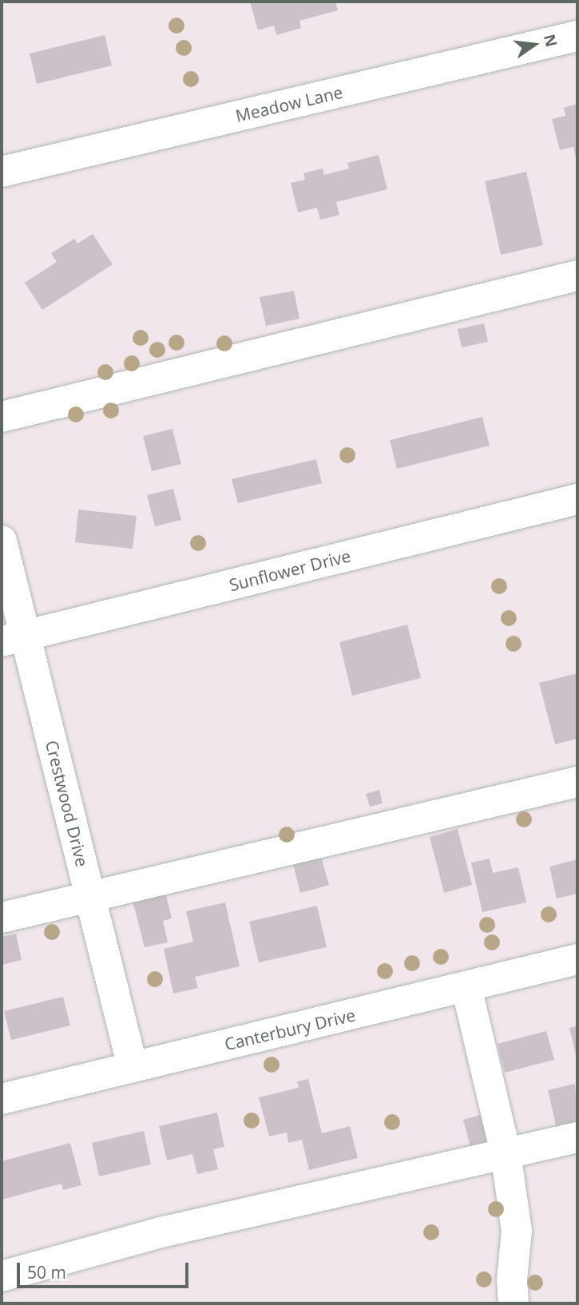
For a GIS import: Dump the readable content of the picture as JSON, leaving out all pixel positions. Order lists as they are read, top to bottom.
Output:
{
  "streets": {
    "street": [
      "Meadow Lane",
      "Sunflower Drive",
      "Crestwood Drive",
      "Canterbury Drive"
    ]
  },
  "crossings": [
    ["Sunflower Drive", "Crestwood Drive"],
    ["Crestwood Drive", "Canterbury Drive"]
  ],
  "scale_bar": "50 m",
  "north": "right"
}
